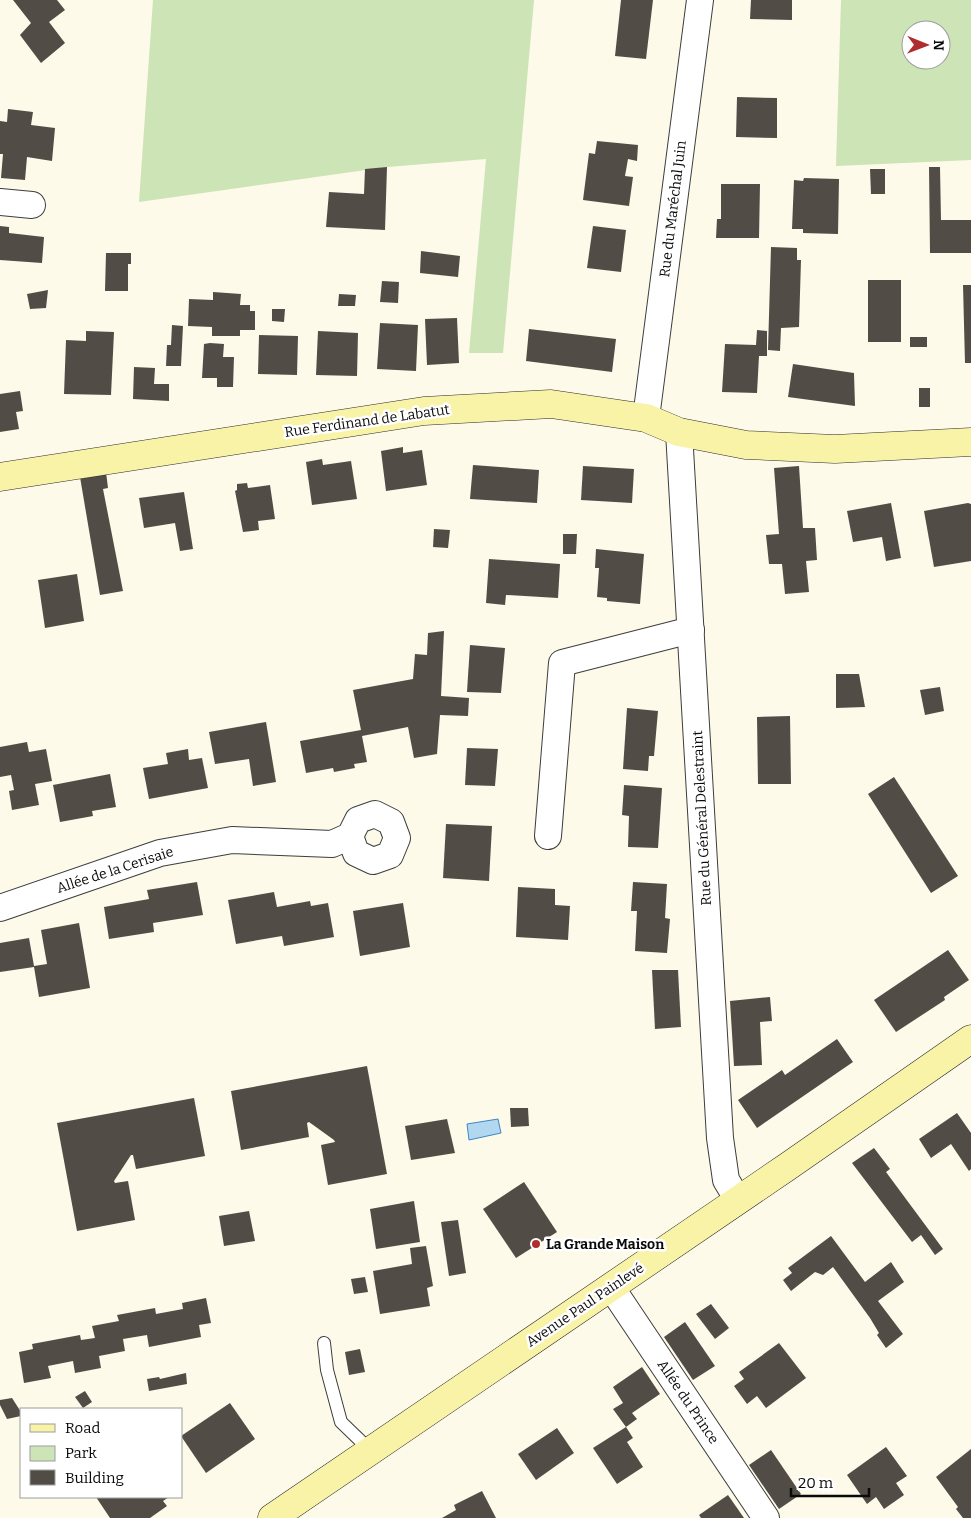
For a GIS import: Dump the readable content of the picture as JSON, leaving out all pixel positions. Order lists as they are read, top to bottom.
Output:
{
  "streets": {
    "street": [
      "Rue du Maréchal Juin",
      "Rue Ferdinand de Labatut",
      "Rue du Général Delestraint",
      "Allée de la Cerisaie",
      "Avenue Paul Painlevé",
      "Allée du Prince"
    ]
  },
  "crossings": [
    ["Rue du Maréchal Juin", "Rue Ferdinand de Labatut"],
    ["Rue Ferdinand de Labatut", "Rue du Général Delestraint"],
    ["Rue du Général Delestraint", "Avenue Paul Painlevé"],
    ["Avenue Paul Painlevé", "Allée du Prince"]
  ],
  "places": ["La Grande Maison"],
  "legend": ["Road", "Park", "Building"],
  "scale_bar": "20 m",
  "north": "right"
}
